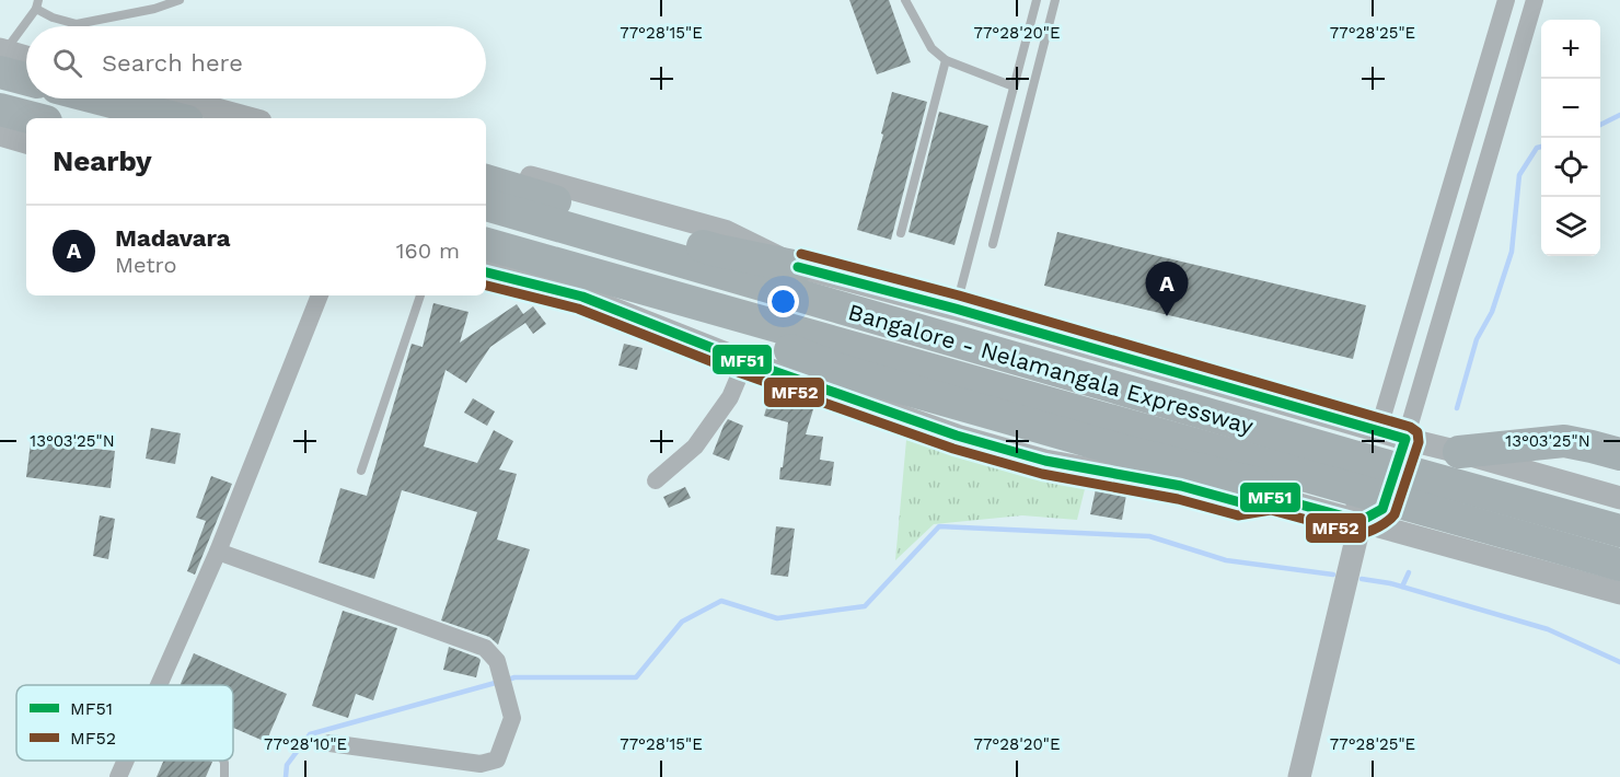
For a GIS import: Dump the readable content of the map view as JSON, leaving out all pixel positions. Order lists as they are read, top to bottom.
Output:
{
  "streets": {
    "highway": ["Bangalore - Nelamangala Expressway"]
  },
  "lines": ["transit line MF52", "transit line MF51"],
  "legend": ["MF51", "MF52"],
  "page": {
    "map_buttons": ["+", "−"],
    "search": "Search here",
    "heading": "Nearby",
    "list": [
      {
        "mark": "A",
        "name": "Madavara",
        "note": "Metro",
        "value": "160 m"
      }
    ],
    "pins": "A"
  },
  "coordinates": [
    "77°28'15\"E",
    "77°28'20\"E",
    "77°28'25\"E",
    "13°03'25\"N",
    "77°28'10\"E"
  ]
}
